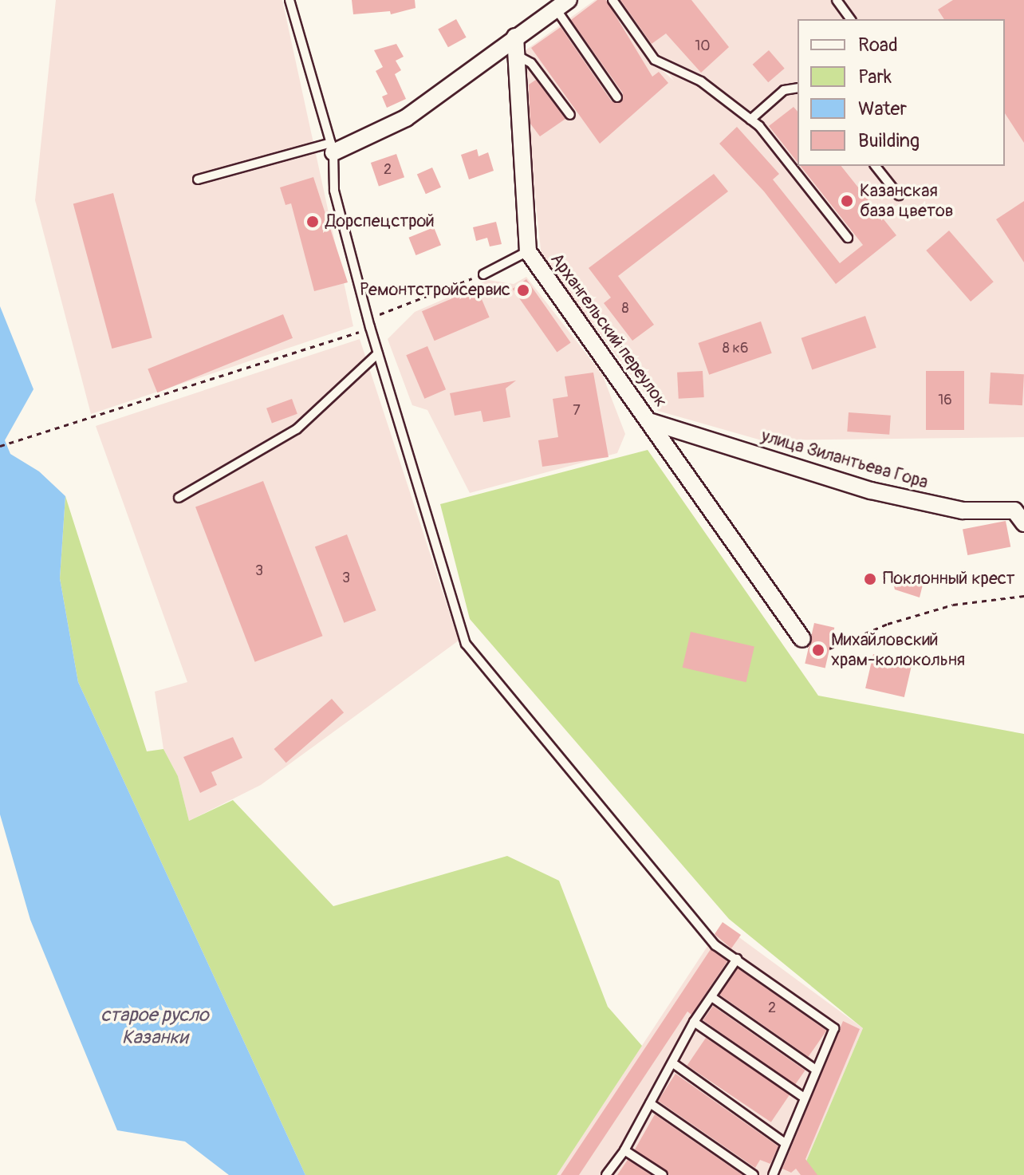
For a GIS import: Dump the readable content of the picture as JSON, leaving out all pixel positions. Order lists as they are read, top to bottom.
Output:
{
  "streets": {
    "street": ["Архангельский переулок", "улица Зилантьева Гора"]
  },
  "crossings": [
    ["Архангельский переулок", "улица Зилантьева Гора"]
  ],
  "water": ["старое русло Казанки"],
  "places": [
    "Казанская база цветов",
    "Дорспецстрой",
    "Ремонтстройсервис",
    "Поклонный крест",
    "Михайловский храм-колокольня"
  ],
  "house_numbers": [
    "10",
    "2",
    "8",
    "8 к6",
    "16",
    "7",
    "3",
    "3",
    "2"
  ],
  "legend": [
    "Road",
    "Park",
    "Water",
    "Building"
  ]
}
